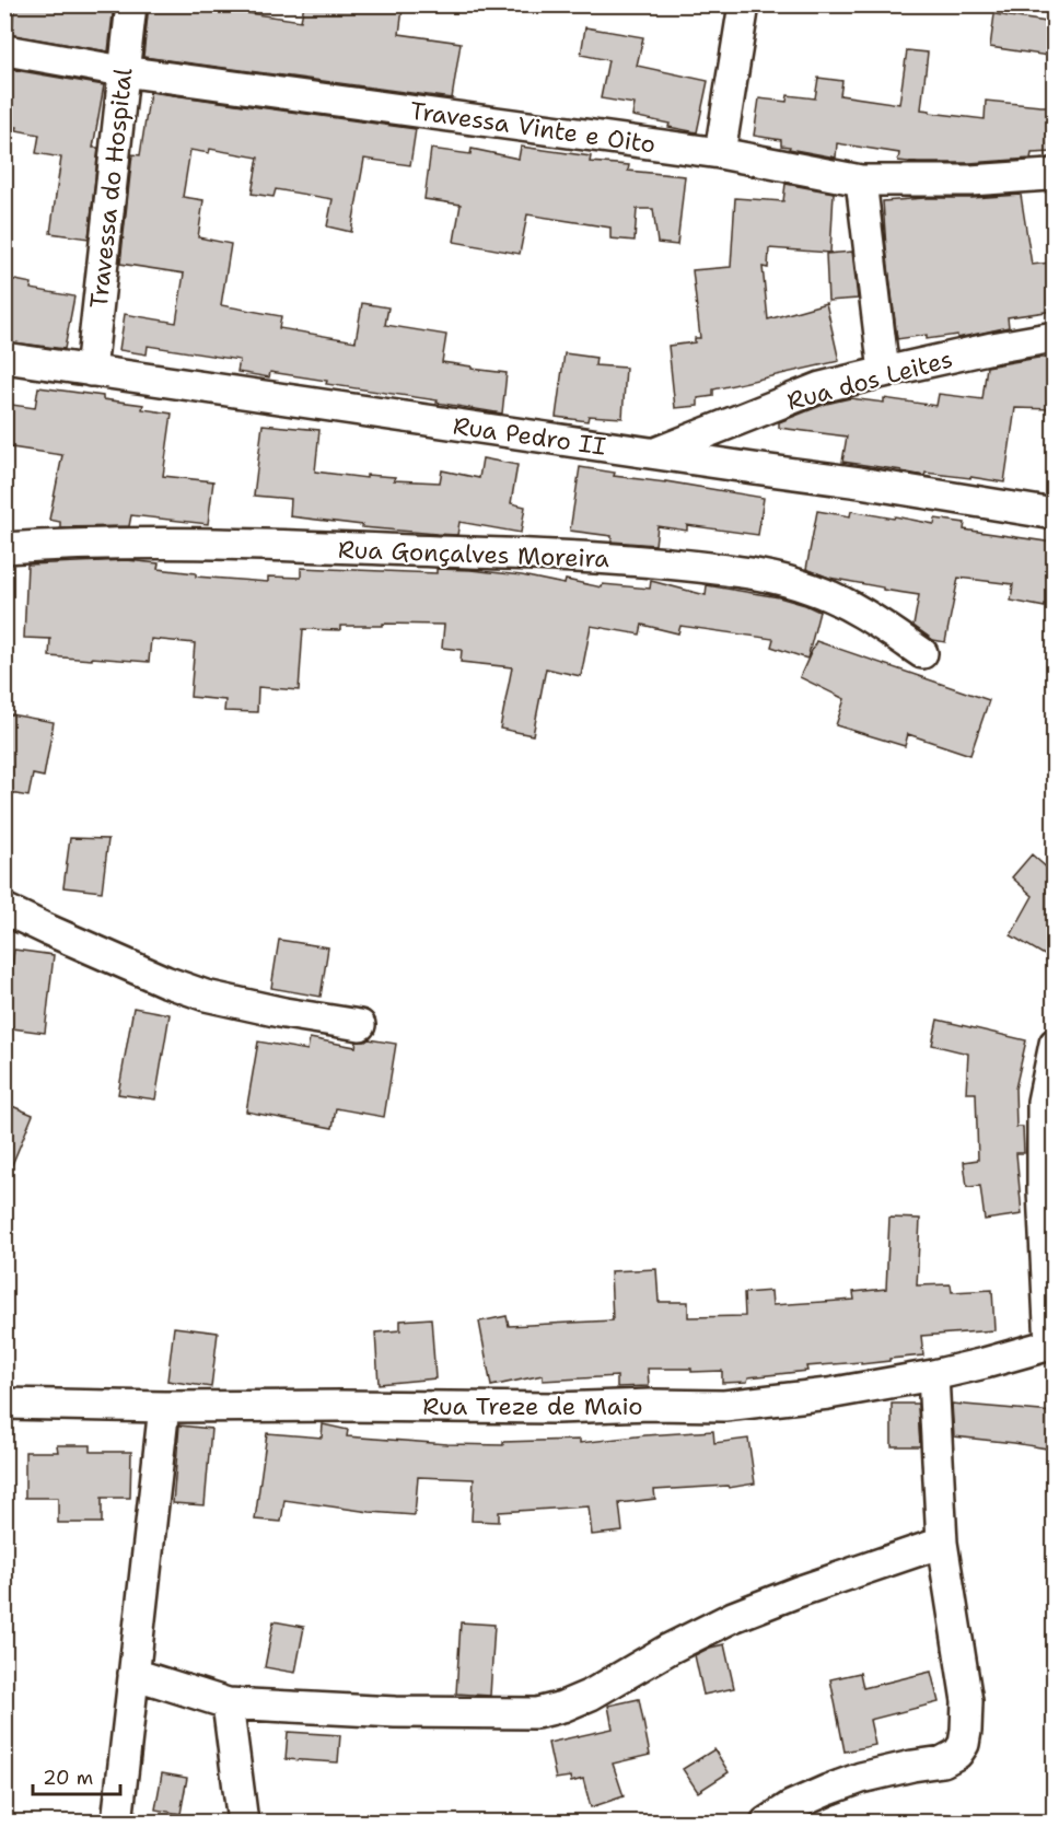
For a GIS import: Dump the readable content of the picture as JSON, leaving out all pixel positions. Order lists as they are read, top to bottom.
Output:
{
  "streets": {
    "street": [
      "Travessa Vinte e Oito",
      "Travessa do Hospital",
      "Rua dos Leites",
      "Rua Pedro II",
      "Rua Gonçalves Moreira",
      "Rua Treze de Maio"
    ]
  },
  "crossings": [
    ["Travessa Vinte e Oito", "Travessa do Hospital"],
    ["Travessa do Hospital", "Rua Pedro II"],
    ["Rua dos Leites", "Rua Pedro II"]
  ],
  "scale_bar": "20 m"
}
